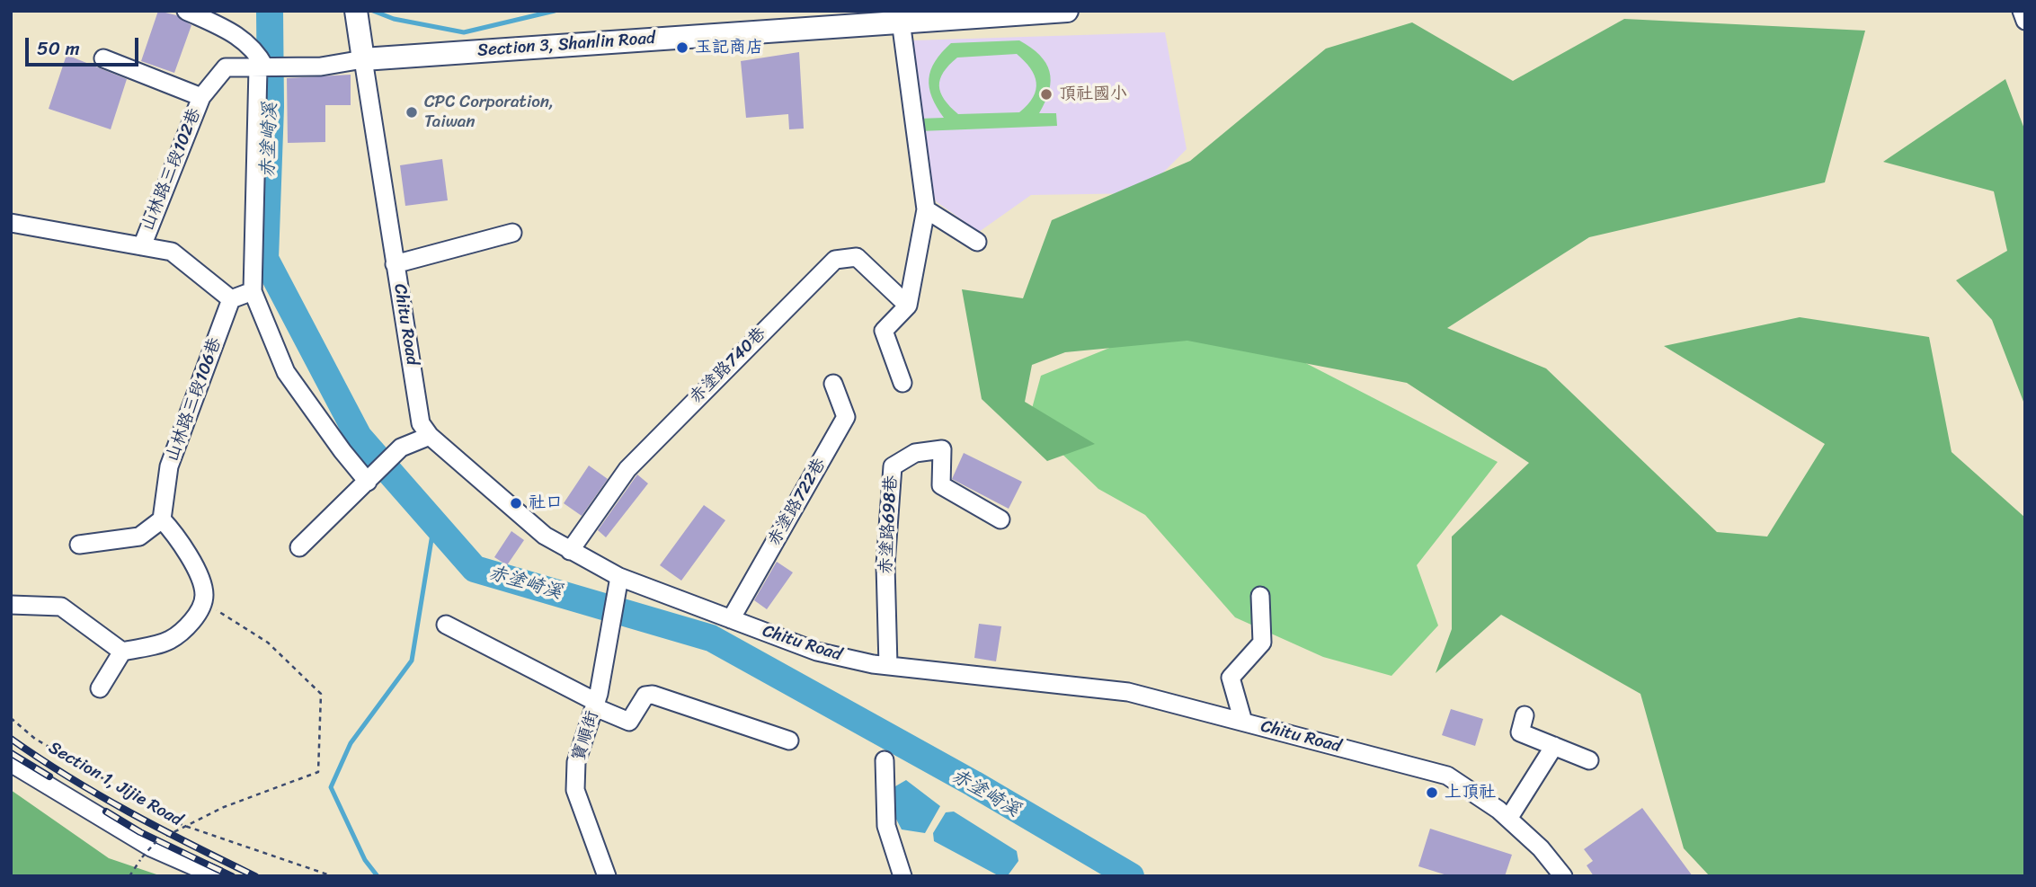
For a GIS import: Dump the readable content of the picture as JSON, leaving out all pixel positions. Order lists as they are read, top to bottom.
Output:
{
  "streets": {
    "main road": ["Section 3, Shanlin Road"],
    "street": [
      "山林路三段102巷",
      "Chitu Road",
      "赤塗路740巷",
      "山林路三段106巷",
      "赤塗路722巷",
      "赤塗路698巷",
      "寶順街",
      "Section 1, Jijie Road"
    ]
  },
  "crossings": [
    ["Section 3, Shanlin Road", "Chitu Road"],
    ["Chitu Road", "赤塗路740巷"],
    ["Chitu Road", "赤塗路722巷"],
    ["Chitu Road", "赤塗路698巷"],
    ["Chitu Road", "寶順街"]
  ],
  "water": ["赤塗崎溪"],
  "places": [
    "玉記商店",
    "頂社國小",
    "CPC Corporation, Taiwan",
    "社口",
    "上頂社"
  ],
  "scale_bar": "50 m"
}
